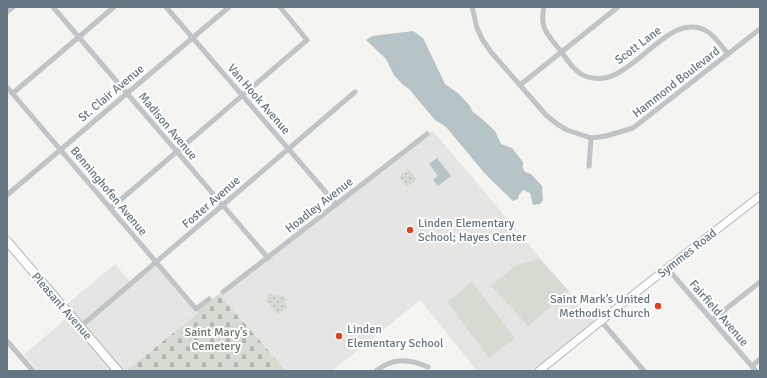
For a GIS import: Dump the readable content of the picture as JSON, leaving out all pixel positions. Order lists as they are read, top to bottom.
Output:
{
  "streets": {
    "main road": ["Symmes Road", "Pleasant Avenue"],
    "street": [
      "Scott Lane",
      "Hammond Boulevard",
      "St. Clair Avenue",
      "Van Hook Avenue",
      "Madison Avenue",
      "Benninghofen Avenue",
      "Foster Avenue",
      "Hoadley Avenue",
      "Fairfield Avenue"
    ]
  },
  "crossings": [
    ["Scott Lane", "Hammond Boulevard"],
    ["St. Clair Avenue", "Van Hook Avenue"],
    ["St. Clair Avenue", "Madison Avenue"],
    ["St. Clair Avenue", "Benninghofen Avenue"],
    ["Van Hook Avenue", "Foster Avenue"],
    ["Van Hook Avenue", "Hoadley Avenue"],
    ["Madison Avenue", "Foster Avenue"],
    ["Madison Avenue", "Hoadley Avenue"],
    ["Benninghofen Avenue", "Foster Avenue"],
    ["Foster Avenue", "Pleasant Avenue"],
    ["Symmes Road", "Fairfield Avenue"]
  ],
  "parks": ["Saint Mary’s Cemetery"],
  "places": ["Linden Elementary School; Hayes Center", "Saint Mark’s United Methodist Church", "Linden Elementary School"]
}
